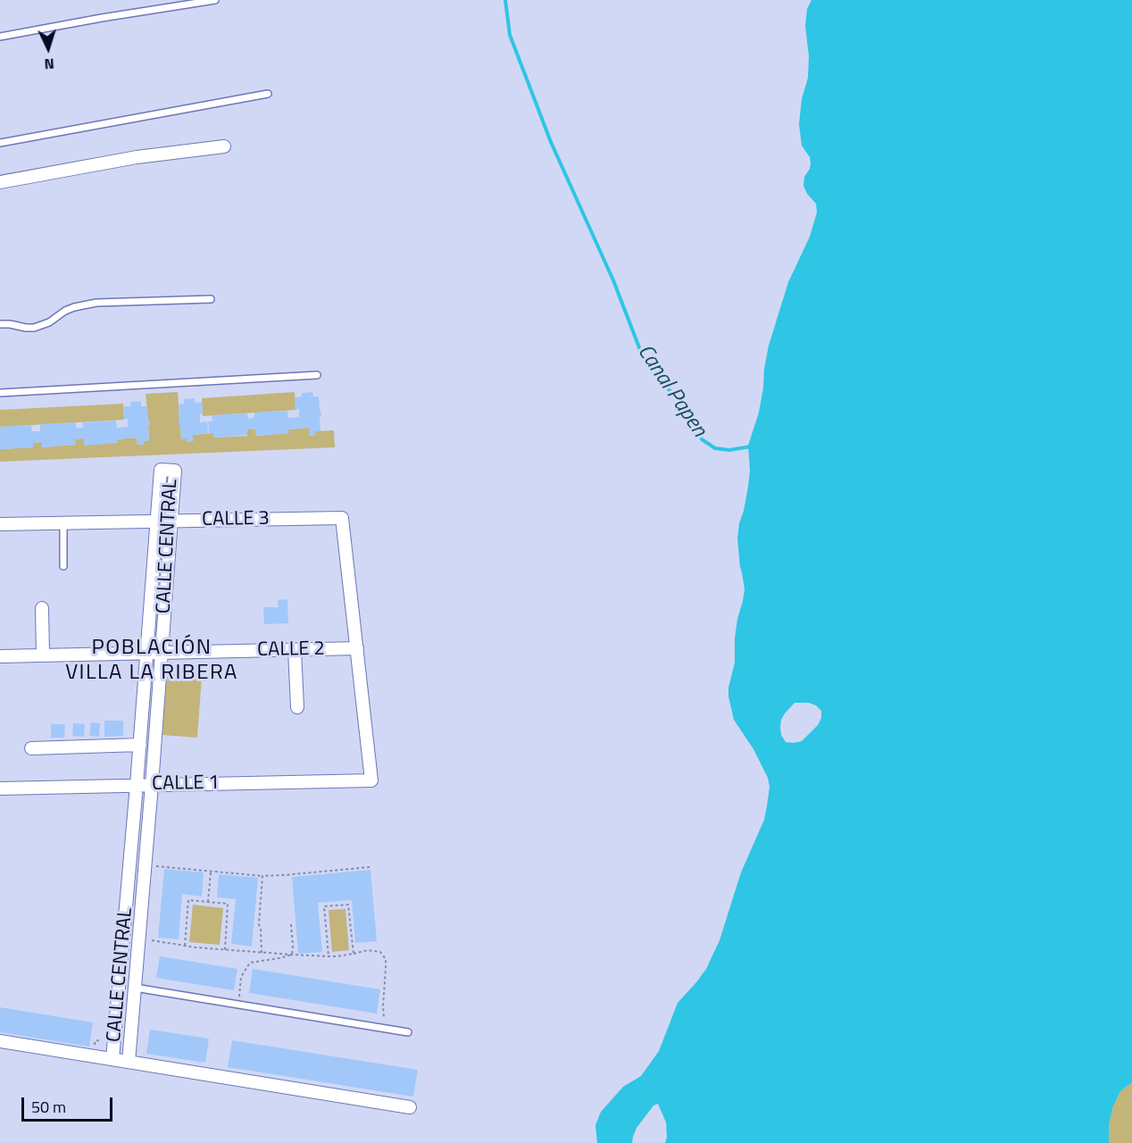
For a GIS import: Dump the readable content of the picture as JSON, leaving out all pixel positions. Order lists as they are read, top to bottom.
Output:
{
  "streets": {
    "street": [
      "CALLE 3",
      "CALLE CENTRAL",
      "CALLE 2",
      "CALLE 1"
    ]
  },
  "crossings": [
    ["CALLE 3", "CALLE CENTRAL"],
    ["CALLE 3", "CALLE 2"],
    ["CALLE 3", "CALLE 1"],
    ["CALLE CENTRAL", "CALLE 2"],
    ["CALLE CENTRAL", "CALLE 1"],
    ["CALLE 2", "CALLE 1"]
  ],
  "districts": ["POBLACIÓN VILLA LA RIBERA"],
  "water": ["Canal Papen"],
  "scale_bar": "50 m",
  "north": "bottom"
}
